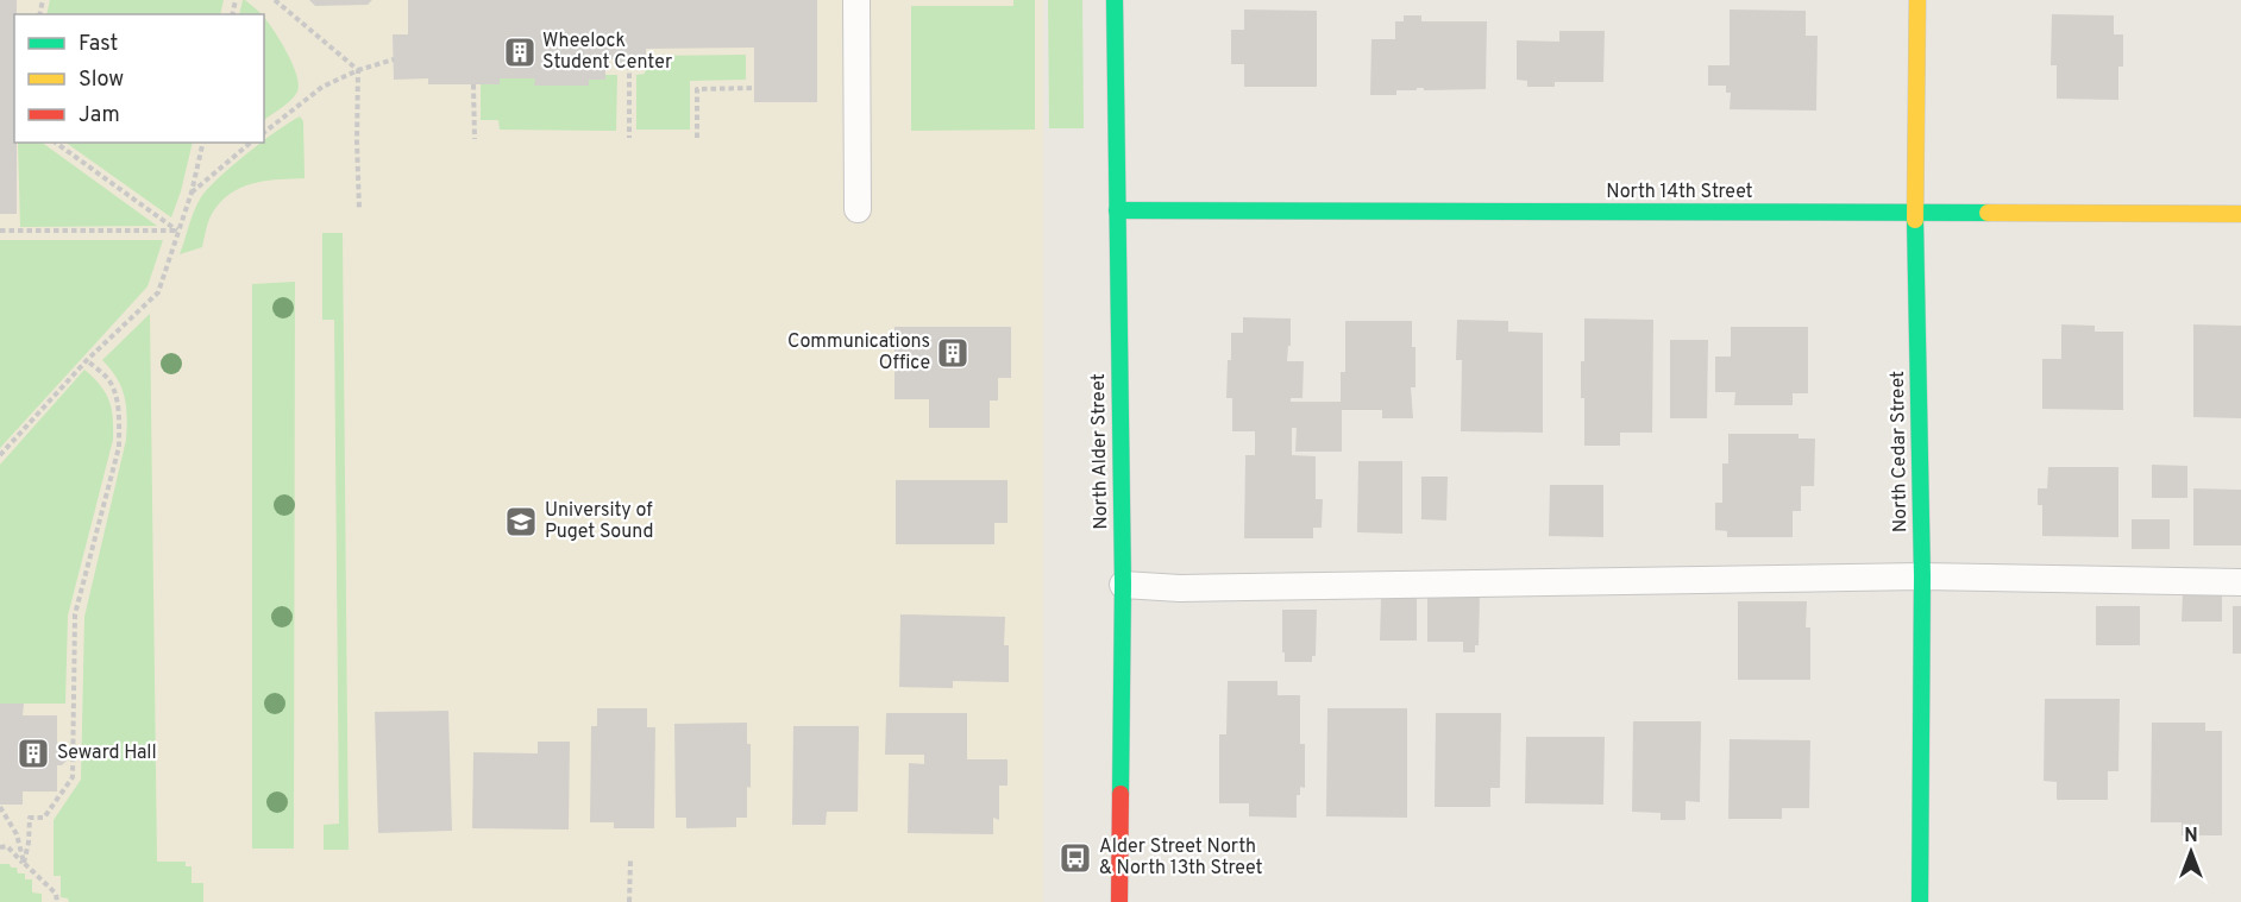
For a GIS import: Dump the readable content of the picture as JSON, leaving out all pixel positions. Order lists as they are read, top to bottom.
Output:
{
  "streets": {
    "street": ["North 14th Street", "North Alder Street", "North Cedar Street"]
  },
  "crossings": [
    ["North 14th Street", "North Alder Street"],
    ["North 14th Street", "North Cedar Street"]
  ],
  "places": {
    "building": ["Wheelock Student Center", "Communications Office", "Seward Hall"],
    "school or university": ["University of Puget Sound"],
    "bus stop": ["Alder Street North & North 13th Street"]
  },
  "legend": ["Fast", "Slow", "Jam"],
  "north": "top"
}
